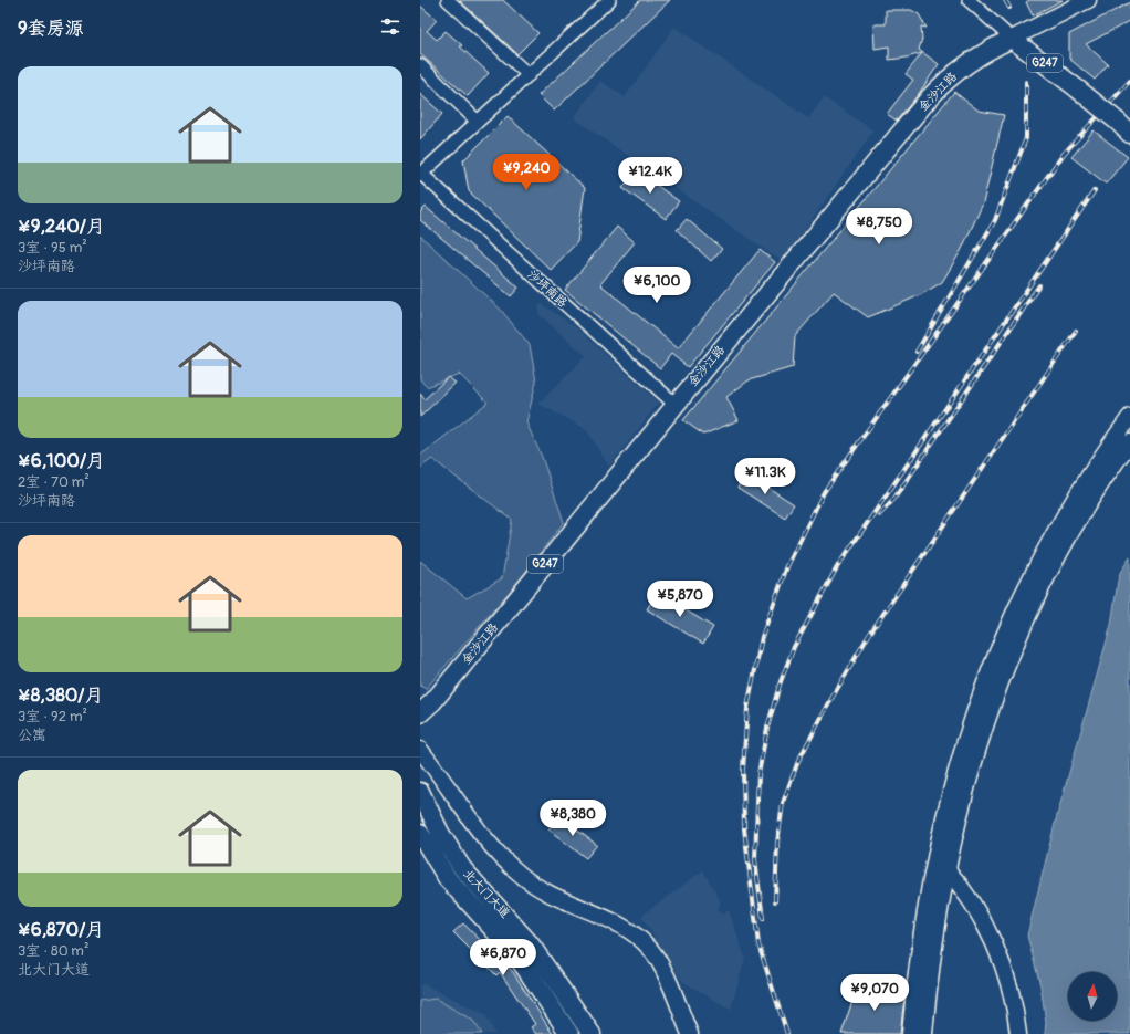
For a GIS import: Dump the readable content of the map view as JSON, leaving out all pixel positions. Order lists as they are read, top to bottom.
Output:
{
  "streets": {
    "highway": ["G247", "金沙江路", "北大门大道"],
    "street": ["沙坪南路"]
  },
  "crossings": [
    ["G247", "金沙江路"],
    ["金沙江路", "沙坪南路"]
  ],
  "north": "top",
  "page": {
    "heading": "9套房源",
    "list": [
      {
        "name": "¥9,240/月",
        "note": "3室 · 95 m² · 沙坪南路"
      },
      {
        "name": "¥6,100/月",
        "note": "2室 · 70 m² · 沙坪南路"
      },
      {
        "name": "¥8,380/月",
        "note": "3室 · 92 m² · 公寓"
      },
      {
        "name": "¥6,870/月",
        "note": "3室 · 80 m² · 北大门大道"
      }
    ],
    "price": [
      "¥9,240",
      "¥12.4K",
      "¥8,750",
      "¥6,100",
      "¥11.3K",
      "¥5,870",
      "¥8,380",
      "¥6,870",
      "¥9,070"
    ]
  }
}
